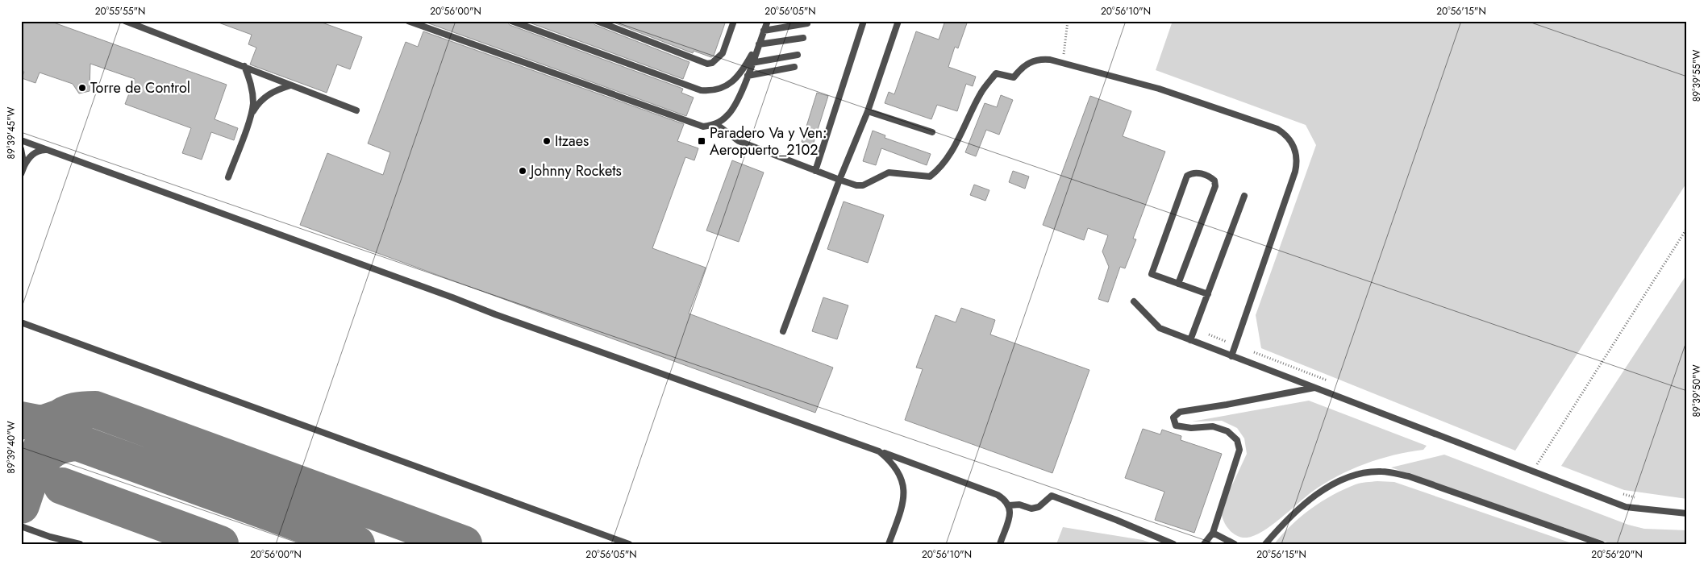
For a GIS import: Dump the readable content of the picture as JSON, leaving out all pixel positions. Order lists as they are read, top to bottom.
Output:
{
  "places": {
    "other": ["Torre de Control", "Itzaes", "Johnny Rockets"],
    "transit": ["Paradero Va y Ven: Aeropuerto_2102"]
  },
  "coordinates": [
    "20°55'55\"N",
    "20°56'00\"N",
    "20°56'05\"N",
    "20°56'10\"N",
    "20°56'15\"N",
    "89°39'55\"W",
    "89°39'45\"W",
    "89°39'50\"W",
    "89°39'40\"W",
    "20°56'20\"N"
  ]
}
